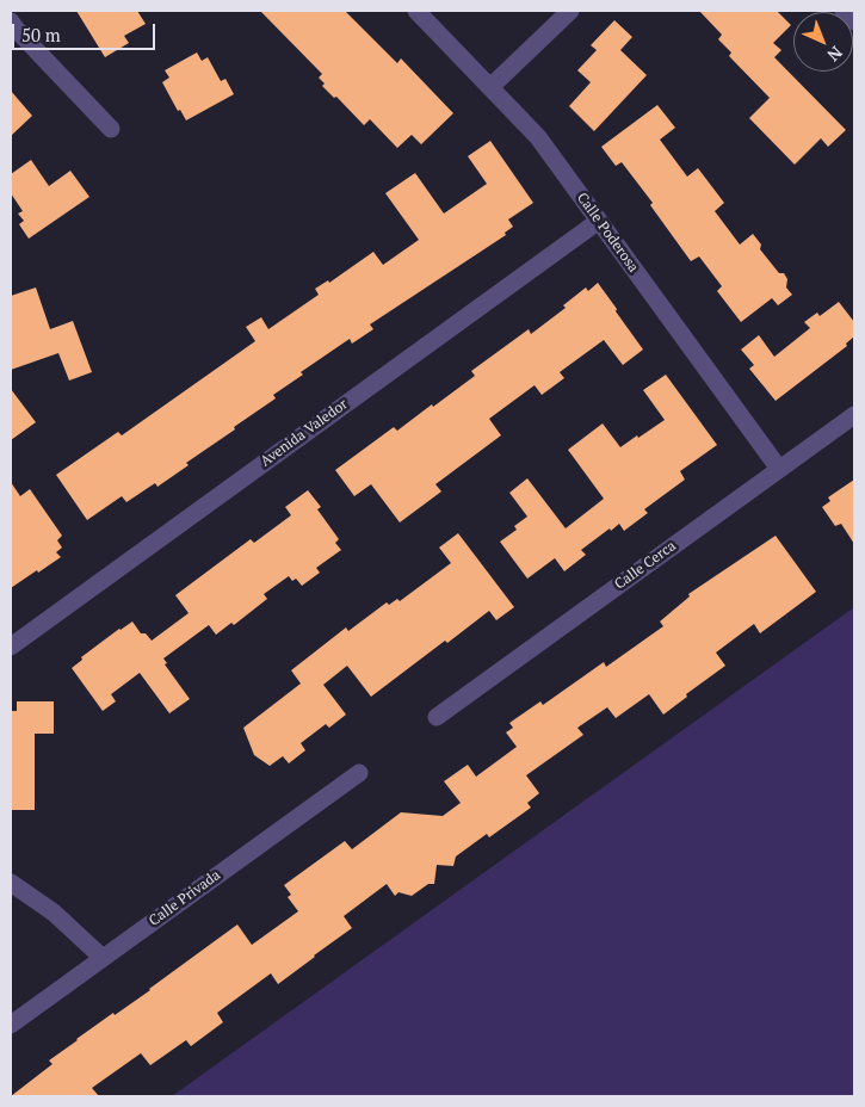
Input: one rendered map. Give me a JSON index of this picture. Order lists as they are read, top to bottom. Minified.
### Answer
{"streets":{"street":["Calle Poderosa","Avenida Valedor","Calle Cerca","Calle Privada"]},"crossings":[["Calle Poderosa","Avenida Valedor"],["Calle Poderosa","Calle Cerca"]],"scale_bar":"50 m","north":"bottom right"}
